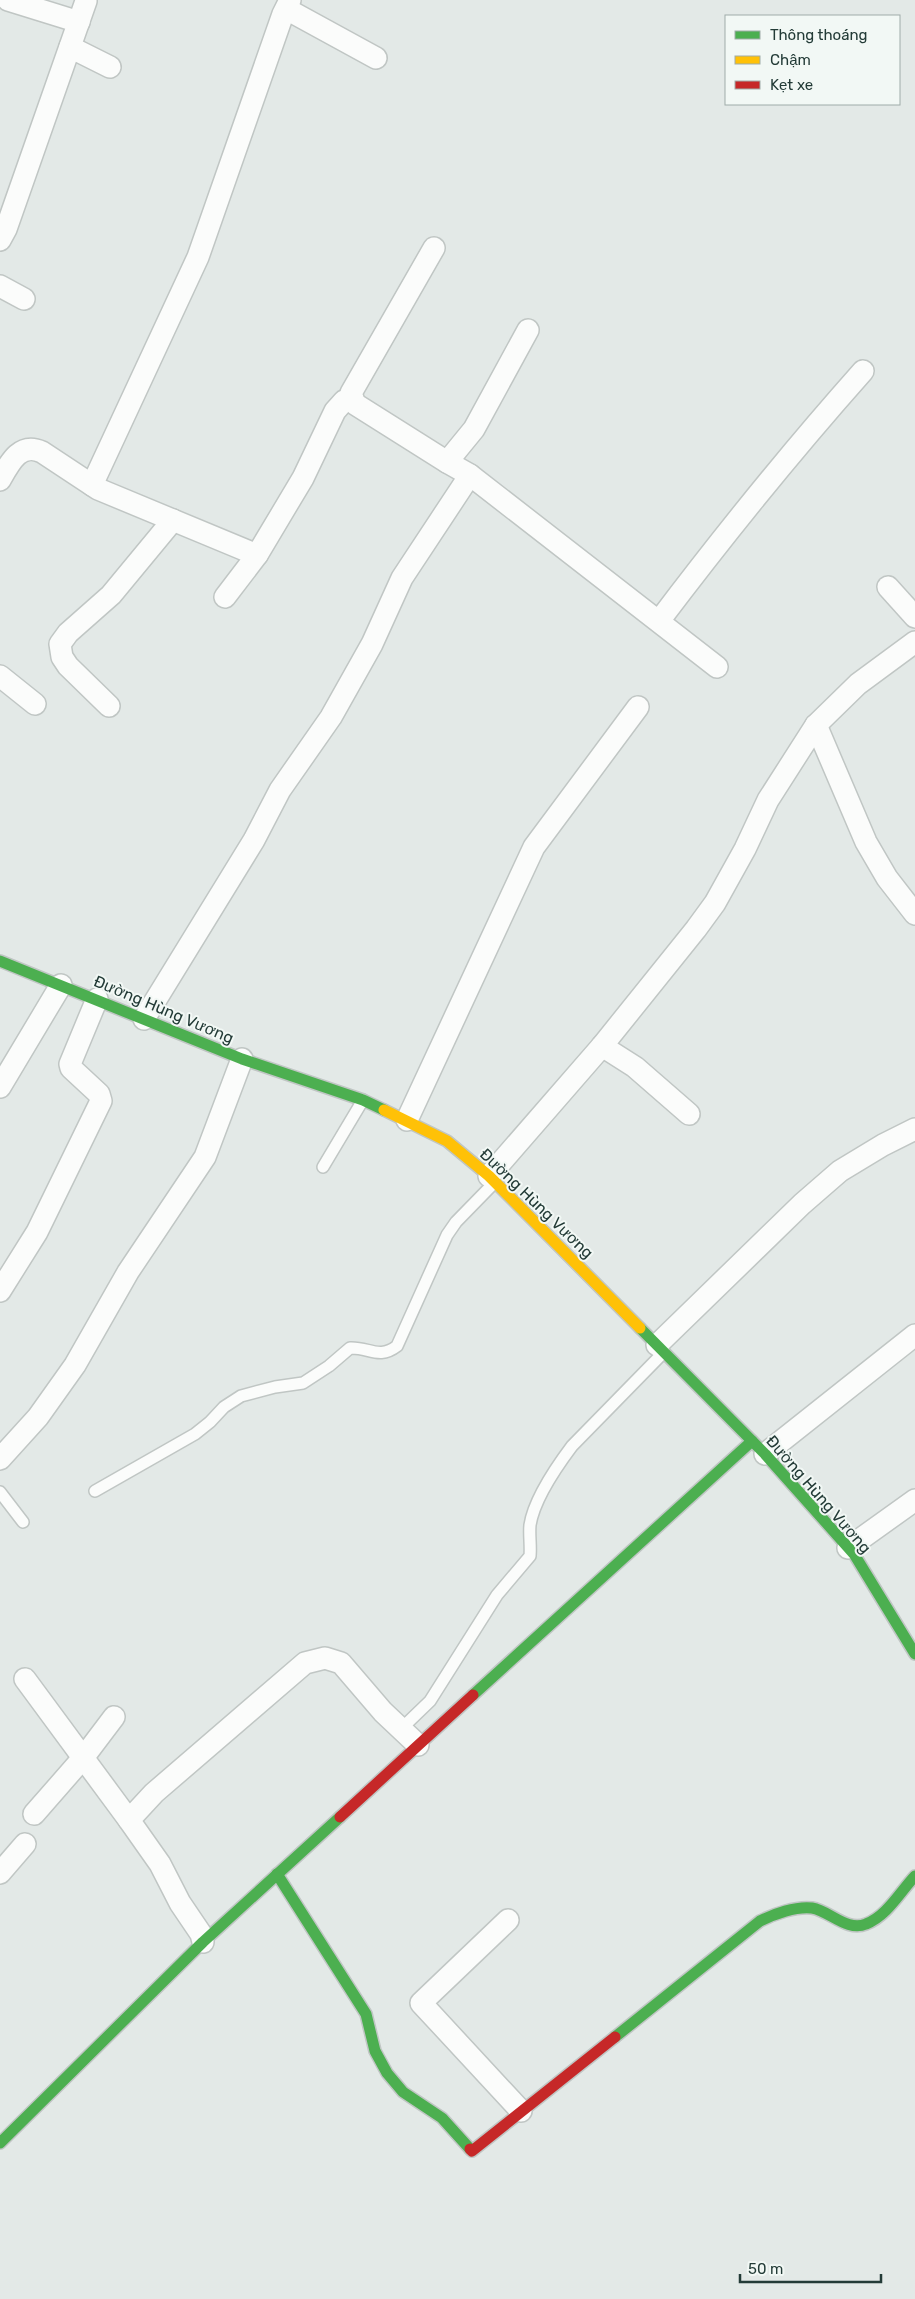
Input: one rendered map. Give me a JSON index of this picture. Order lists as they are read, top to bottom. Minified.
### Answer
{"streets":{"street":["Đường Hùng Vương"]},"legend":["Thông thoáng","Chậm","Kẹt xe"],"scale_bar":"50 m"}
